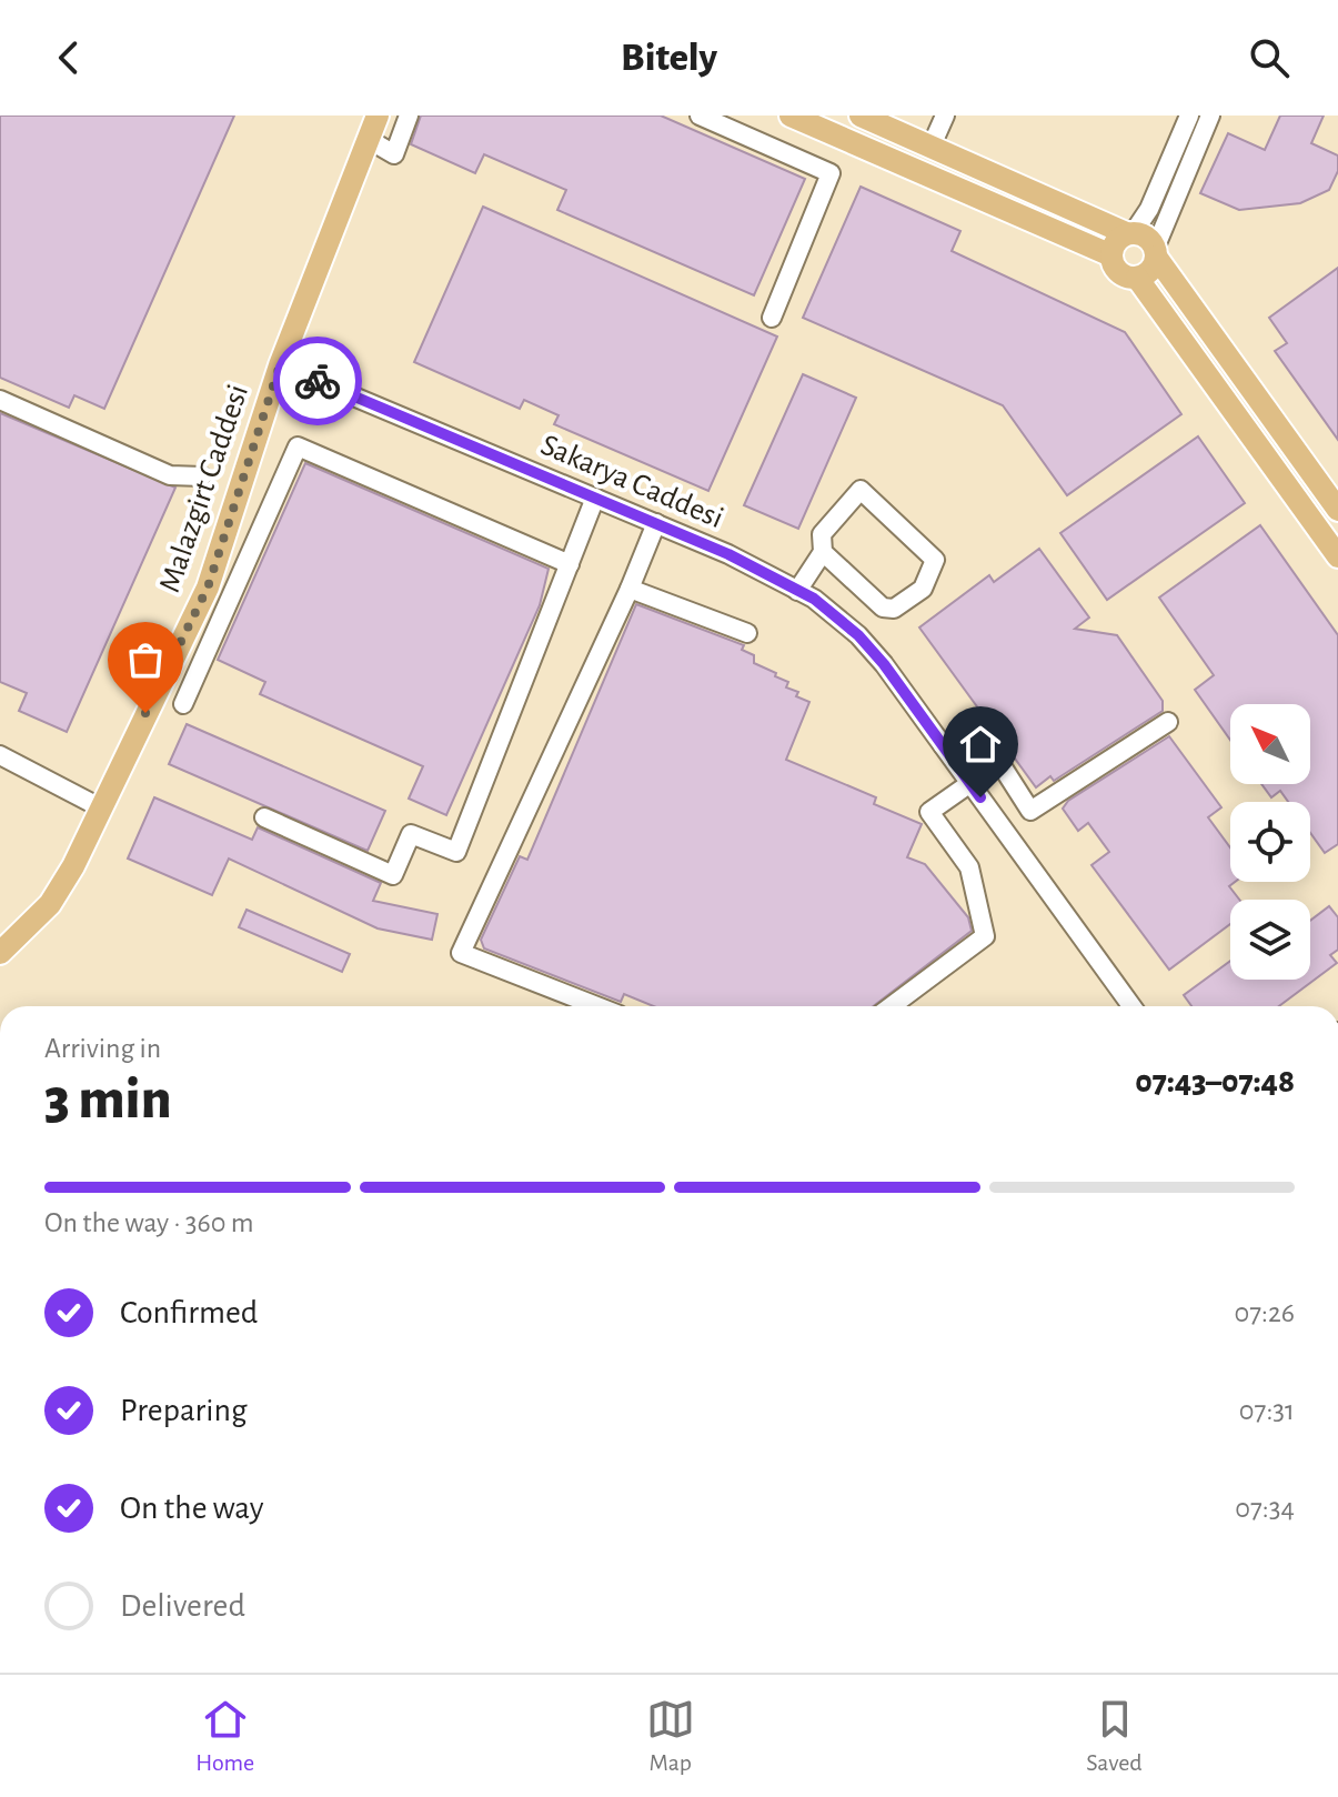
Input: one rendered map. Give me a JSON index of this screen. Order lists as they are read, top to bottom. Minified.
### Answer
{"streets":{"main road":["Malazgirt Caddesi"],"street":["Sakarya Caddesi"]},"crossings":[["Sakarya Caddesi","Malazgirt Caddesi"]],"north":"top left","page":{"header":"Bitely","heading":["3 min","Arriving in","07:43–07:48"],"bar":"On the way · 360 m","list":[["Confirmed","07:26"],["Preparing","07:31"],["On the way","07:34"],"Delivered"],"tabs":["Home","Map","Saved"]}}
